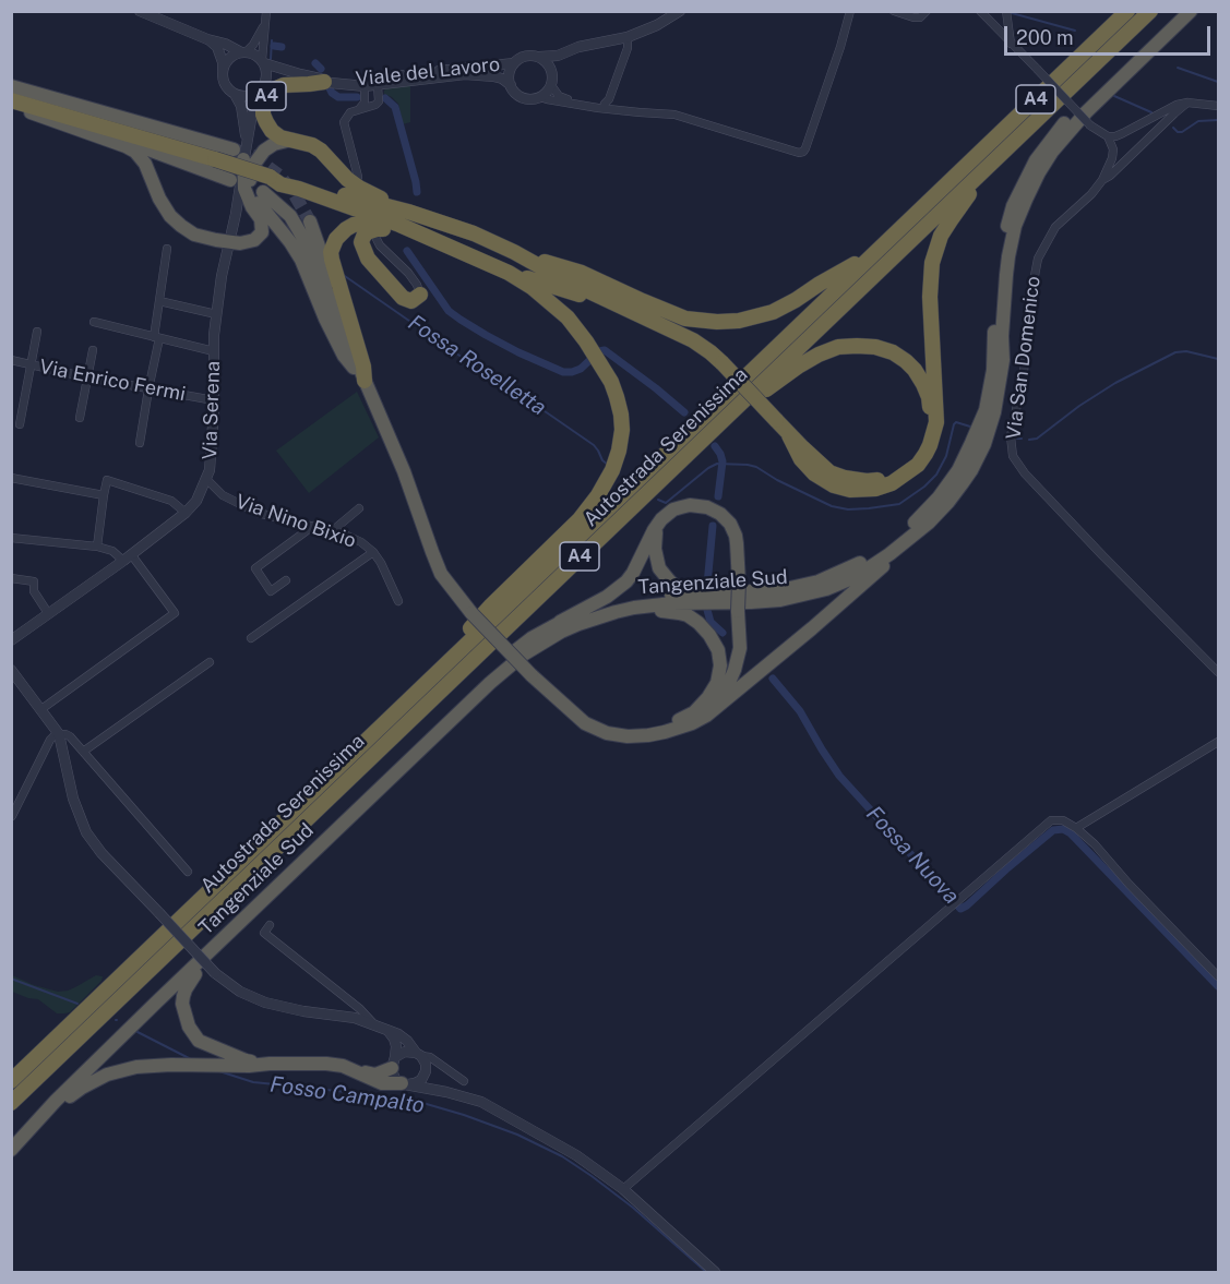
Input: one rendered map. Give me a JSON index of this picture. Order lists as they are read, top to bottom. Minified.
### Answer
{"streets":{"highway":["A4","Autostrada Serenissima","Tangenziale Sud"],"street":["Viale del Lavoro","Via San Domenico","Via Enrico Fermi","Via Serena","Via Nino Bixio"]},"crossings":[["Viale del Lavoro","A4"],["Viale del Lavoro","Via Serena"],["A4","Autostrada Serenissima"],["Via Enrico Fermi","Via Serena"],["Via Serena","Via Nino Bixio"]],"water":["Fossa Roselletta","Fossa Nuova","Fosso Campalto"],"scale_bar":"200 m"}
